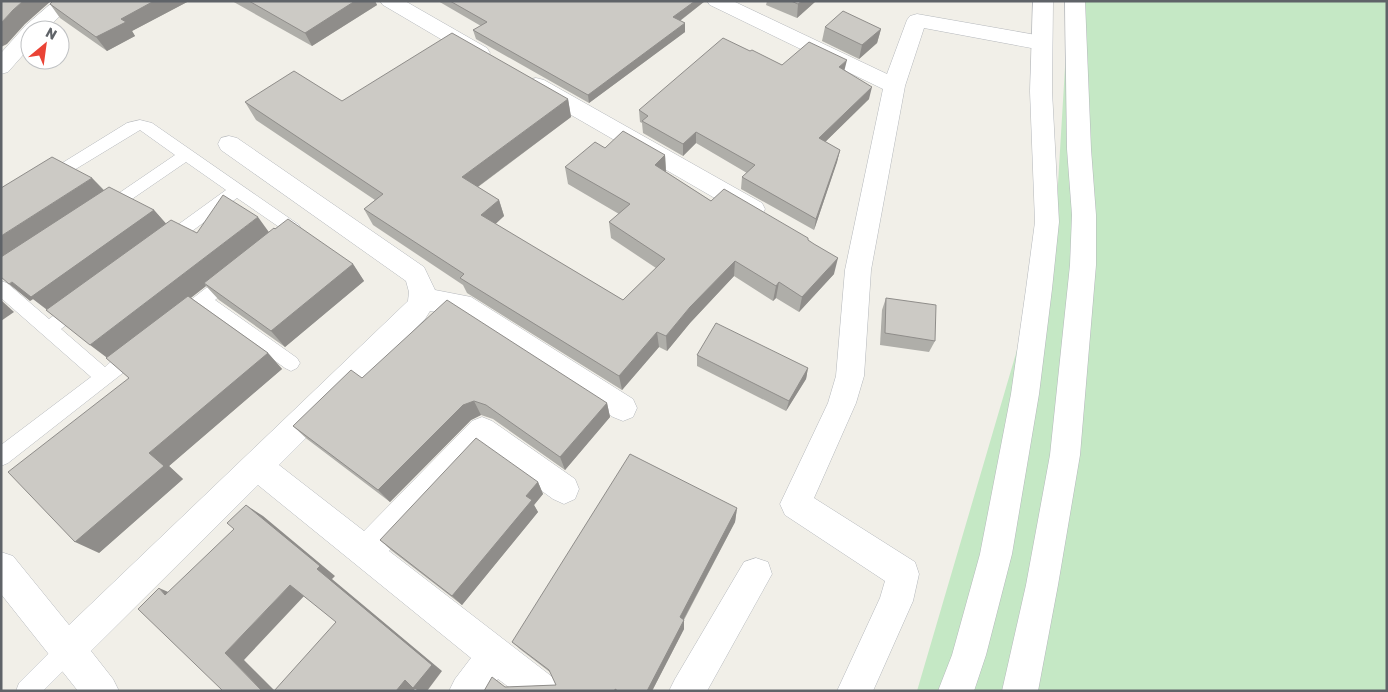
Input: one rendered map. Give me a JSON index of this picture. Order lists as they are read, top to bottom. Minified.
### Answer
{"north":"top right"}
